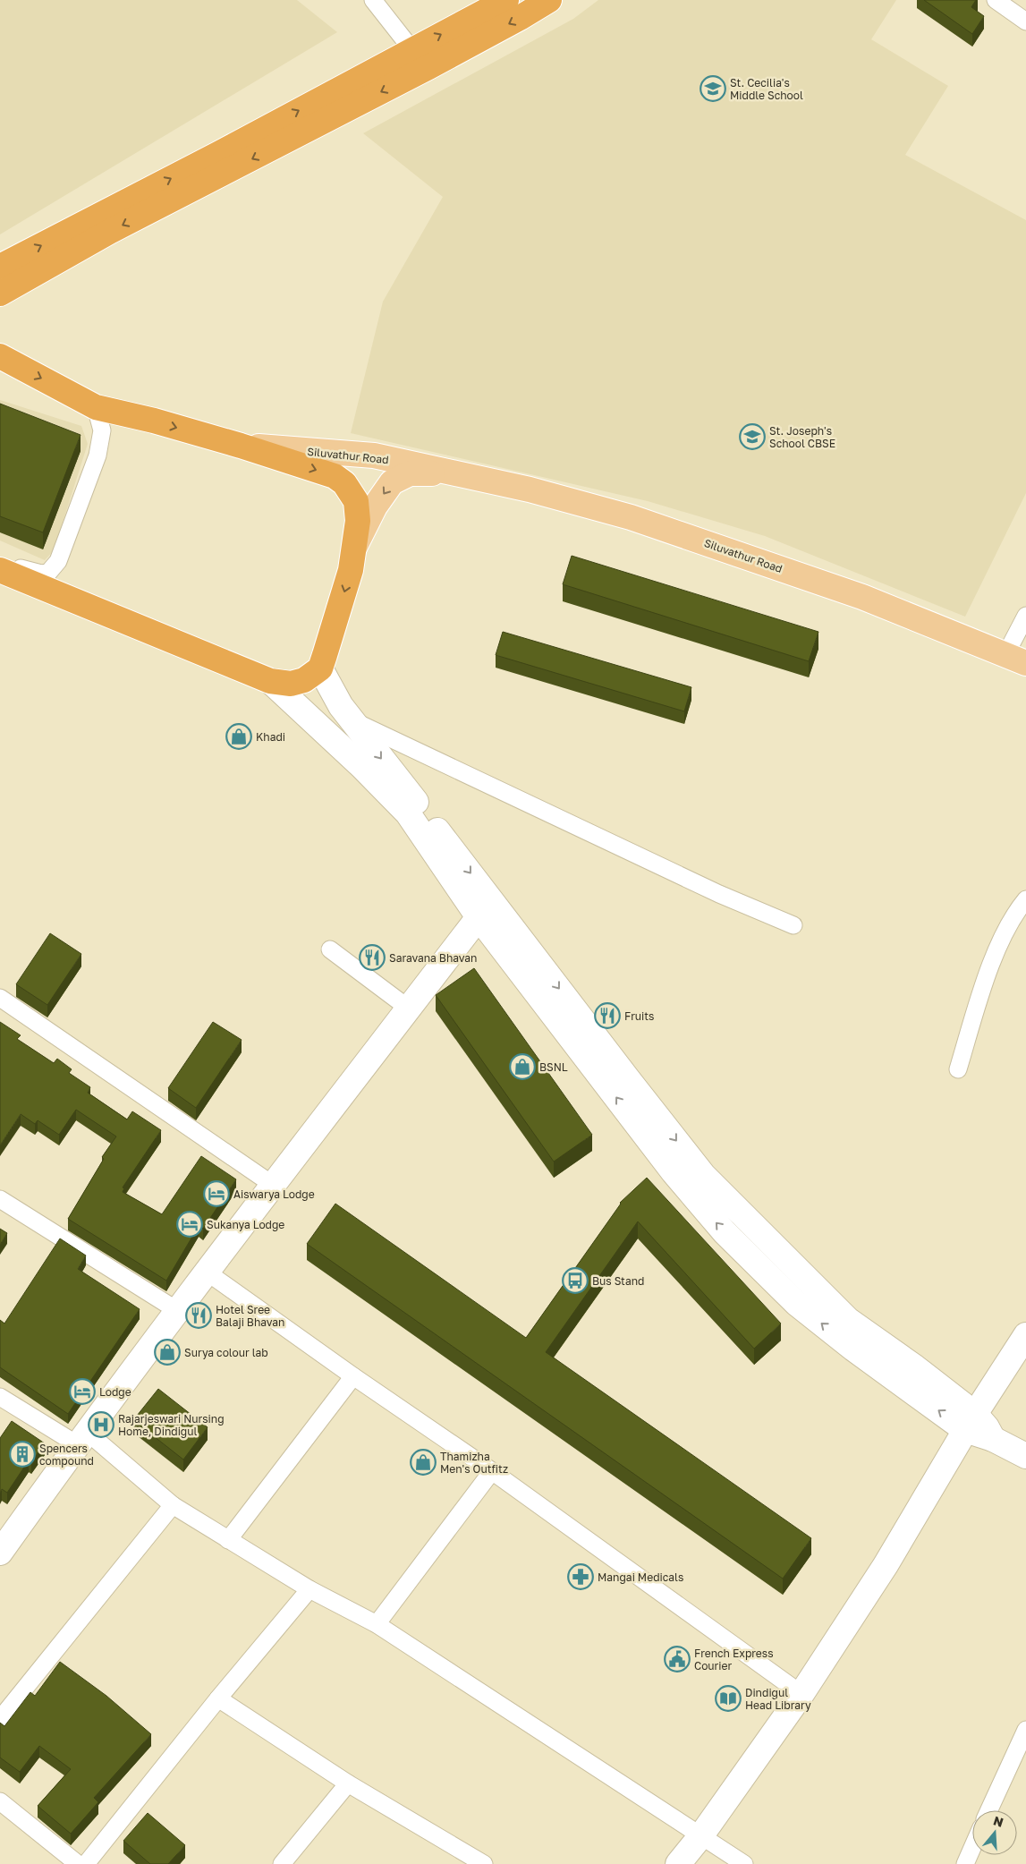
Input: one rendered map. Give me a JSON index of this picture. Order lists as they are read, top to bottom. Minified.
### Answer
{"streets":{"main road":["Siluvathur Road"]},"places":{"school or university":["St. Cecilia's Middle School","St. Joseph's School CBSE"],"shop":["Khadi","BSNL","Surya colour lab","Thamizha Men's Outfitz"],"restaurant":["Saravana Bhavan","Fruits","Hotel Sree Balaji Bhavan"],"hotel":["Aiswarya Lodge","Sukanya Lodge","Lodge"],"bus stop":["Bus Stand"],"hospital":["Rajarjeswari Nursing Home, Dindigul"],"building":["Spencers compound"],"pharmacy":["Mangai Medicals"],"public building":["French Express Courier"],"library":["Dindigul Head Library"]},"north":"top"}
